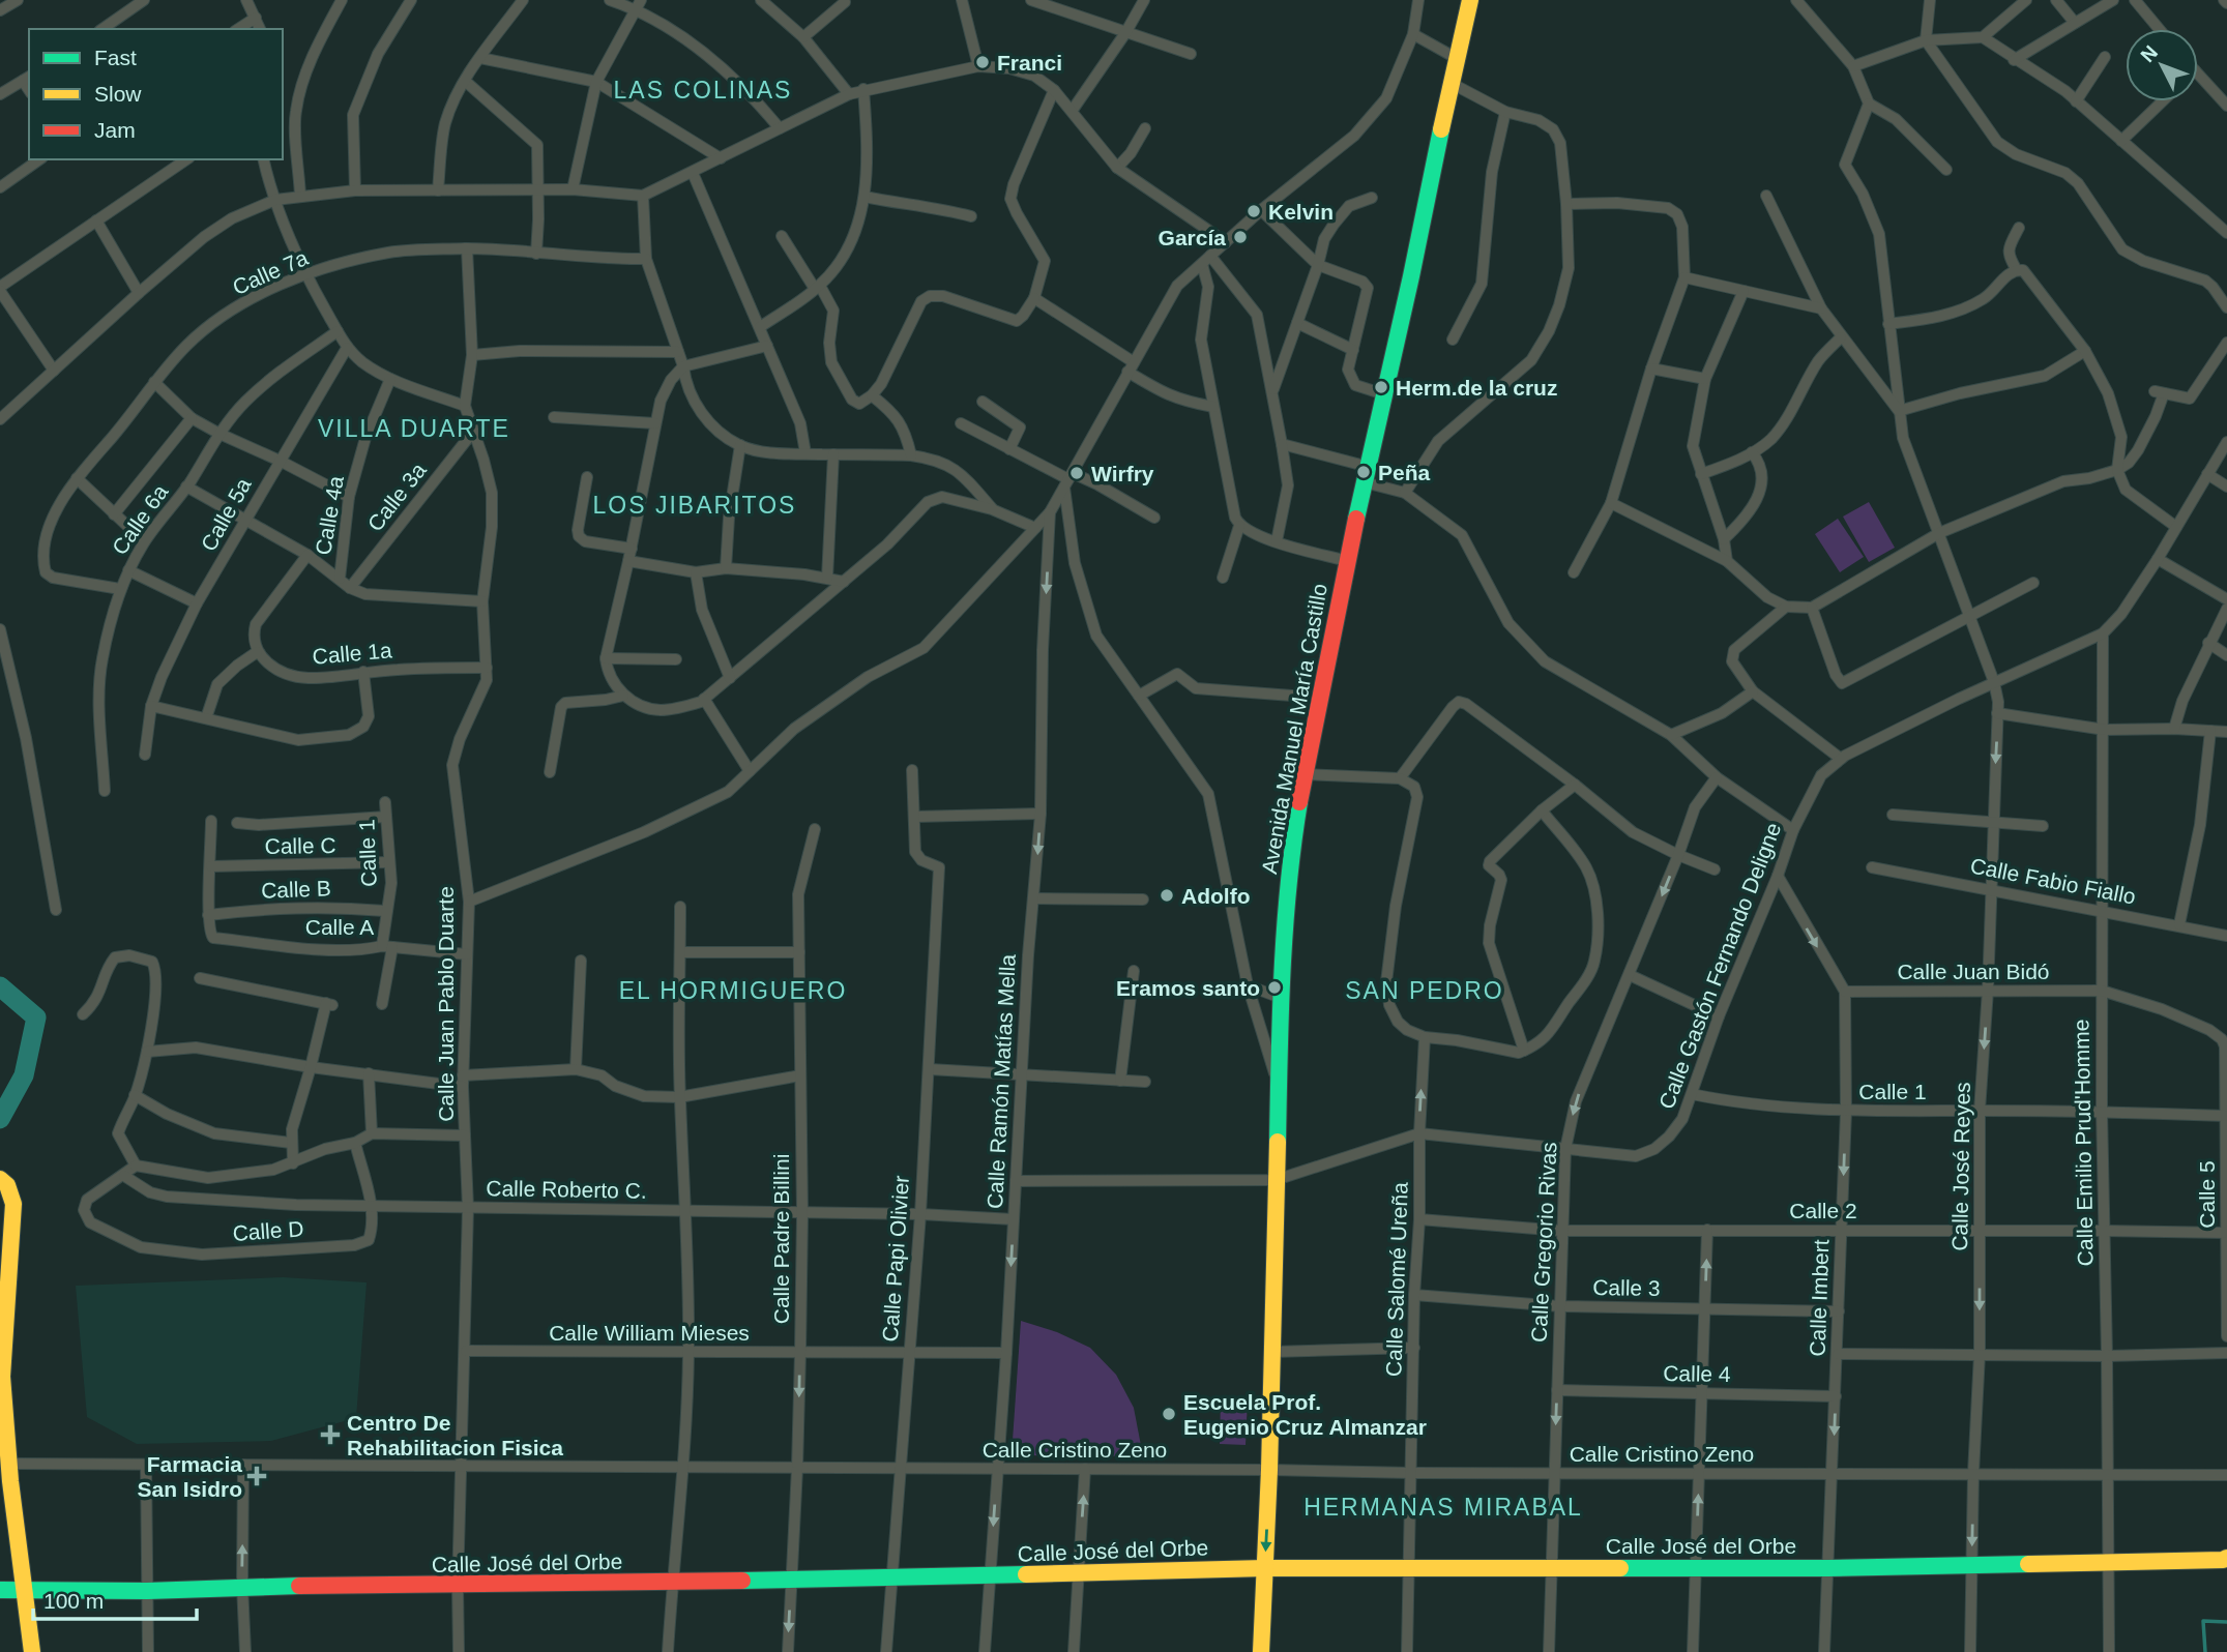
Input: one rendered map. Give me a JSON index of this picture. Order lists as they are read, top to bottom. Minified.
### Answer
{"streets":{"street":["Calle 7a","Calle 3a","Calle 5a","Calle 4a","Calle 6a","Calle 1a","Avenida Manuel María Castillo","Calle C","Calle 1","Calle Fabio Fiallo","Calle B","Calle A","Calle Gastón Fernando Deligne","Calle Juan Bidó","Calle Juan Pablo Duarte","Calle Ramón Matías Mella","Calle Emilio Prud'Homme","Calle José Reyes","Calle Roberto C.","Calle 5","Calle 2","Calle D","Calle Padre Billini","Calle Gregorio Rivas","Calle Papi Olivier","Calle Salomé Ureña","Calle 3","Calle Imbert","Calle William Mieses","Calle 4","Calle Cristino Zeno","Calle José del Orbe"]},"crossings":[["Calle 7a","Calle 6a"],["Calle 3a","Calle Juan Pablo Duarte"],["Calle 1a","Calle Juan Pablo Duarte"],["Avenida Manuel María Castillo","Calle Gastón Fernando Deligne"],["Avenida Manuel María Castillo","Calle Cristino Zeno"],["Avenida Manuel María Castillo","Calle José del Orbe"],["Calle C","Calle 1"],["Calle 1","Calle B"],["Calle 1","Calle A"],["Calle 1","Calle Gastón Fernando Deligne"],["Calle 1","Calle Emilio Prud'Homme"],["Calle 1","Calle José Reyes"],["Calle 1","Calle 5"],["Calle 1","Calle Imbert"],["Calle Fabio Fiallo","Calle Emilio Prud'Homme"],["Calle Fabio Fiallo","Calle José Reyes"],["Calle B","Calle A"],["Calle A","Calle Juan Pablo Duarte"],["Calle Gastón Fernando Deligne","Calle Ramón Matías Mella"],["Calle Gastón Fernando Deligne","Calle Emilio Prud'Homme"],["Calle Gastón Fernando Deligne","Calle José Reyes"],["Calle Gastón Fernando Deligne","Calle Gregorio Rivas"],["Calle Gastón Fernando Deligne","Calle Salomé Ureña"],["Calle Gastón Fernando Deligne","Calle Imbert"],["Calle Juan Bidó","Calle Emilio Prud'Homme"],["Calle Juan Bidó","Calle José Reyes"],["Calle Juan Bidó","Calle 5"],["Calle Juan Bidó","Calle Imbert"],["Calle Juan Pablo Duarte","Calle Roberto C."],["Calle Juan Pablo Duarte","Calle William Mieses"],["Calle Juan Pablo Duarte","Calle Cristino Zeno"],["Calle Juan Pablo Duarte","Calle José del Orbe"],["Calle Ramón Matías Mella","Calle Roberto C."],["Calle Ramón Matías Mella","Calle William Mieses"],["Calle Ramón Matías Mella","Calle Cristino Zeno"],["Calle Ramón Matías Mella","Calle José del Orbe"],["Calle Emilio Prud'Homme","Calle 2"],["Calle Emilio Prud'Homme","Calle Cristino Zeno"],["Calle Emilio Prud'Homme","Calle José del Orbe"],["Calle José Reyes","Calle 2"],["Calle José Reyes","Calle Cristino Zeno"],["Calle José Reyes","Calle José del Orbe"],["Calle Roberto C.","Calle D"],["Calle Roberto C.","Calle Padre Billini"],["Calle Roberto C.","Calle Papi Olivier"],["Calle 5","Calle 2"],["Calle 2","Calle Gregorio Rivas"],["Calle 2","Calle Salomé Ureña"],["Calle 2","Calle Imbert"],["Calle Padre Billini","Calle William Mieses"],["Calle Padre Billini","Calle Cristino Zeno"],["Calle Padre Billini","Calle José del Orbe"],["Calle Gregorio Rivas","Calle 3"],["Calle Gregorio Rivas","Calle 4"],["Calle Gregorio Rivas","Calle Cristino Zeno"],["Calle Gregorio Rivas","Calle José del Orbe"],["Calle Papi Olivier","Calle William Mieses"],["Calle Papi Olivier","Calle Cristino Zeno"],["Calle Papi Olivier","Calle José del Orbe"],["Calle Salomé Ureña","Calle 3"],["Calle Salomé Ureña","Calle Cristino Zeno"],["Calle Salomé Ureña","Calle José del Orbe"],["Calle 3","Calle Imbert"],["Calle Imbert","Calle 4"],["Calle Imbert","Calle Cristino Zeno"],["Calle Imbert","Calle José del Orbe"]],"one_way":["Calle Gregorio Rivas","Calle Imbert"],"districts":["LAS COLINAS","VILLA DUARTE","LOS JIBARITOS","EL HORMIGUERO","SAN PEDRO","HERMANAS MIRABAL"],"places":{"other":["Franci","Kelvin","García","Herm.de la cruz","Peña","Wirfry","Adolfo","Eramos santo","Escuela Prof. Eugenio Cruz Almanzar"],"health":["Centro De Rehabilitacion Fisica","Farmacia San Isidro"]},"legend":["Fast","Slow","Jam"],"scale_bar":"100 m","north":"top left"}
